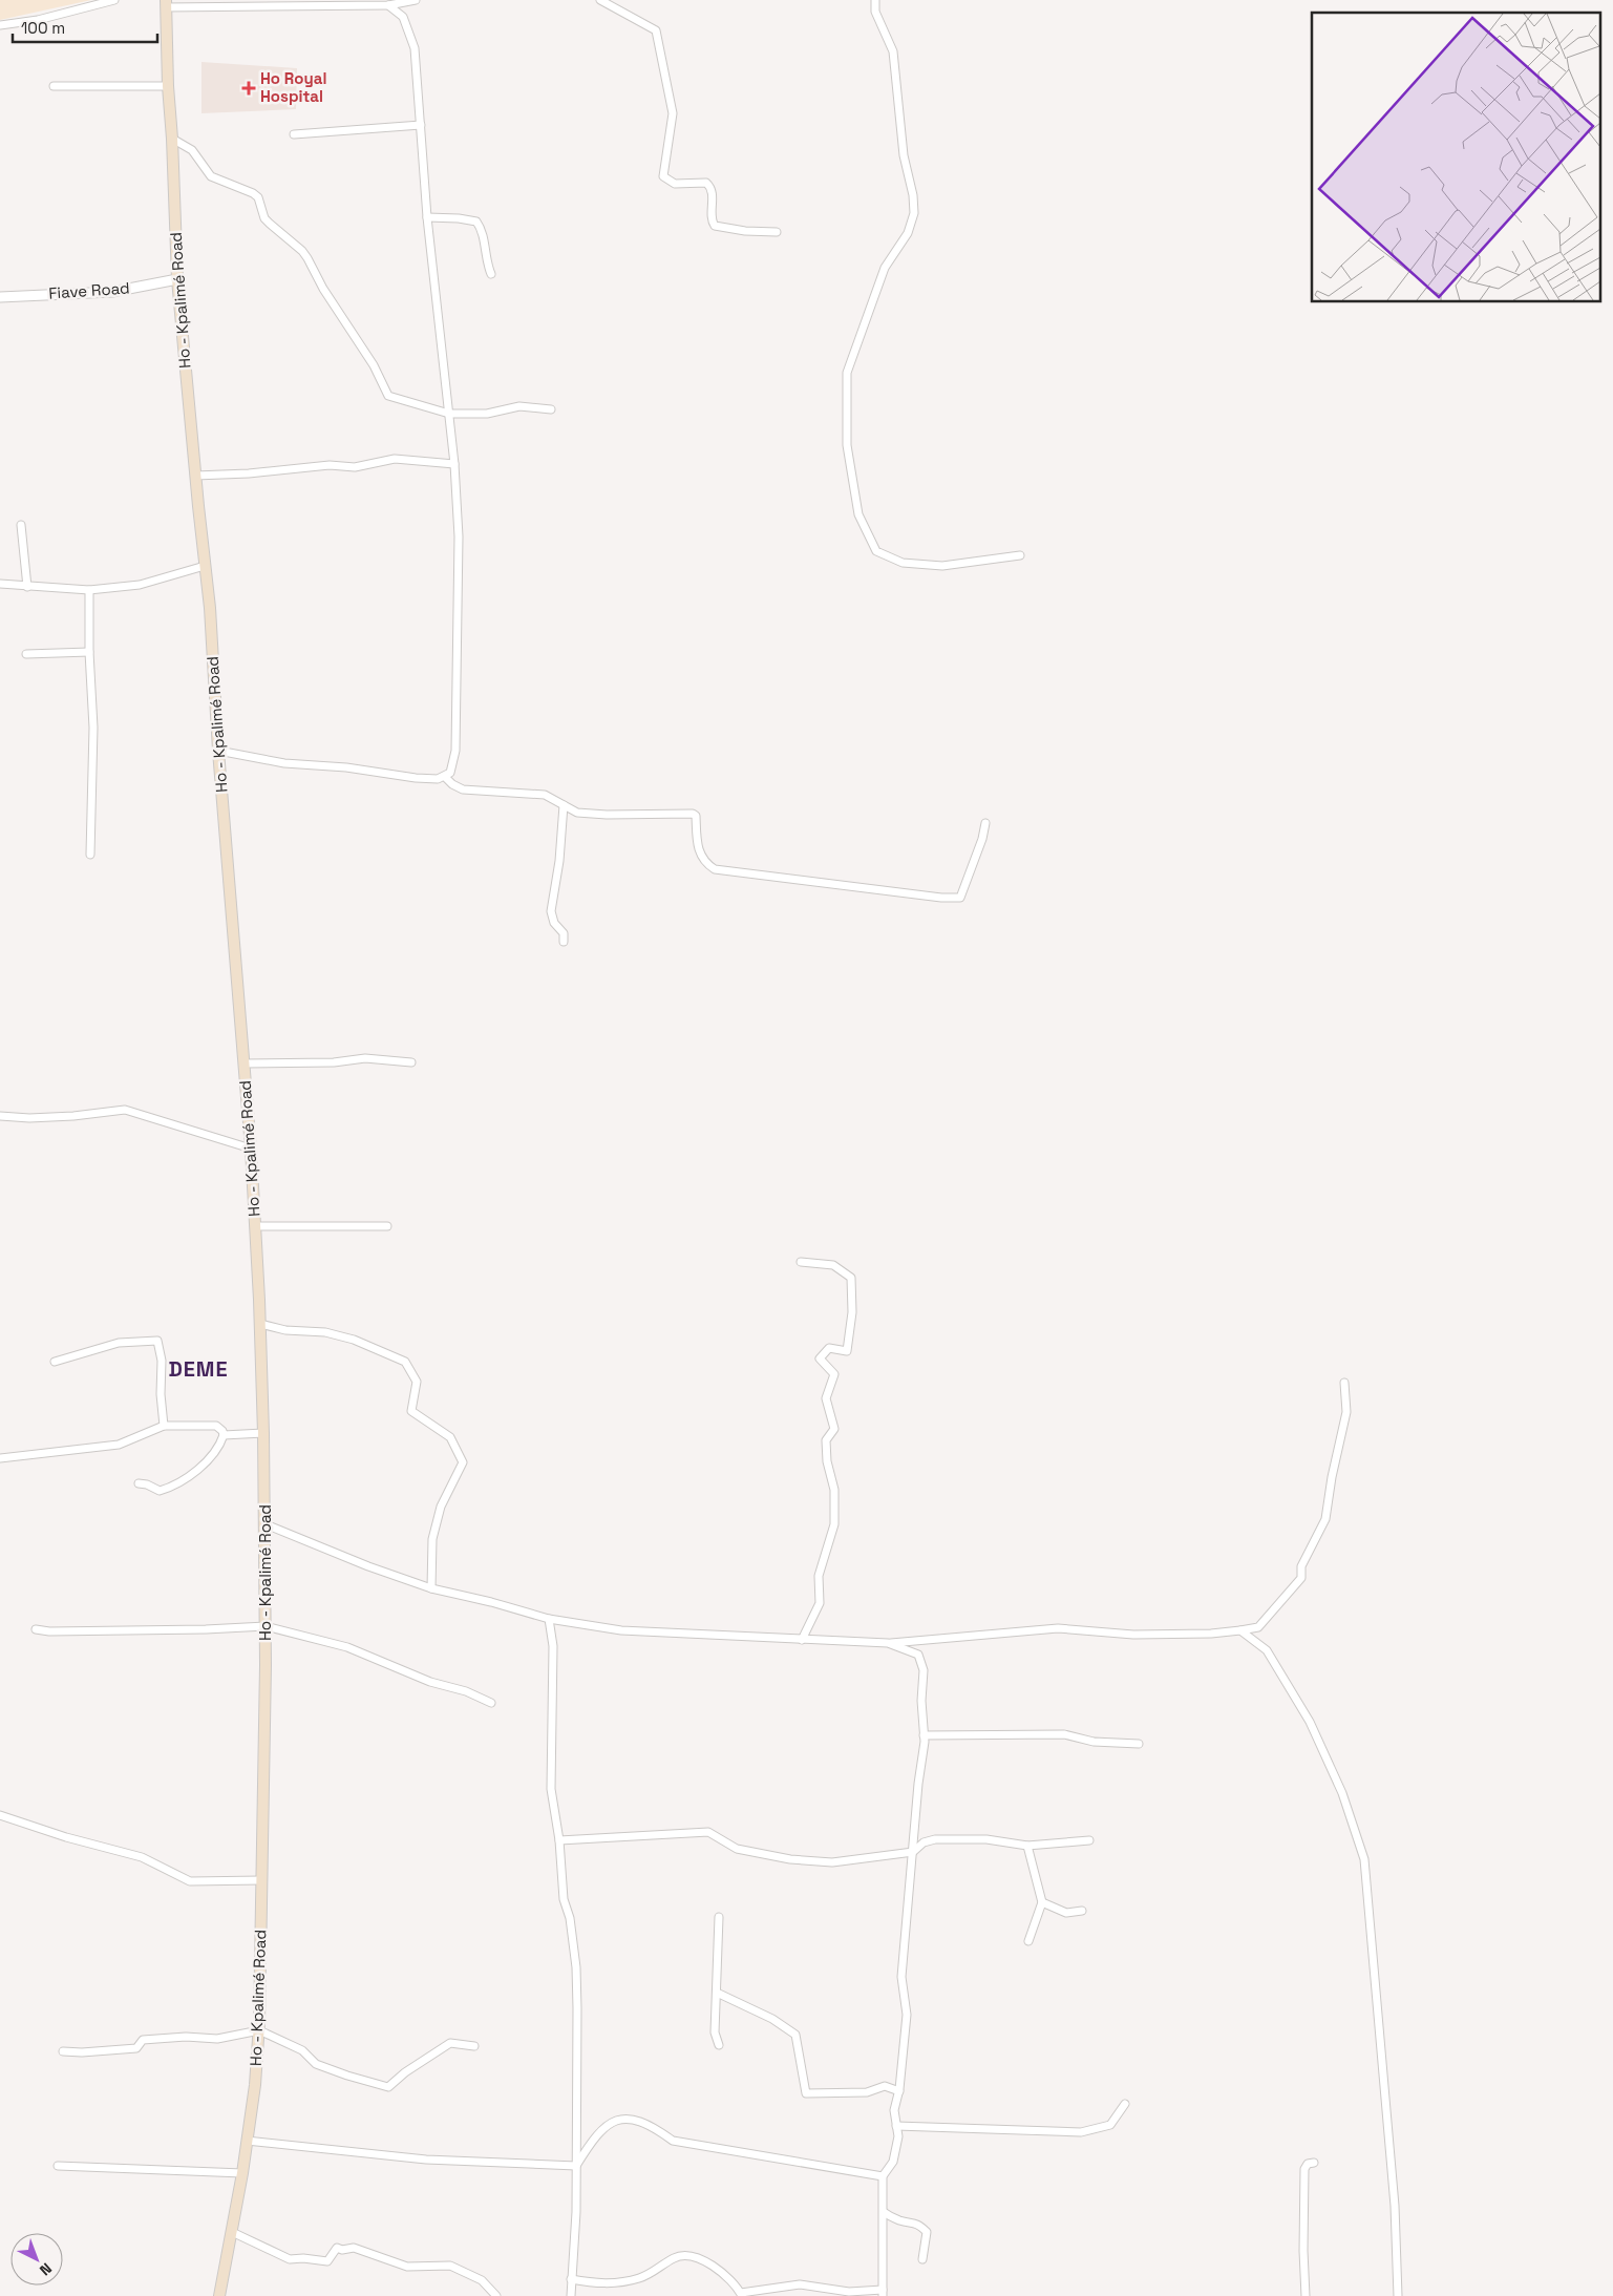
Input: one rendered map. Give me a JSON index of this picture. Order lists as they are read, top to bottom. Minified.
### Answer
{"streets":{"main road":["Ho - Kpalimé Road"],"street":["Fiave Road"]},"crossings":[["Fiave Road","Ho - Kpalimé Road"]],"districts":["DEME"],"places":{"health":["Ho Royal Hospital"]},"scale_bar":"100 m","north":"bottom right"}
